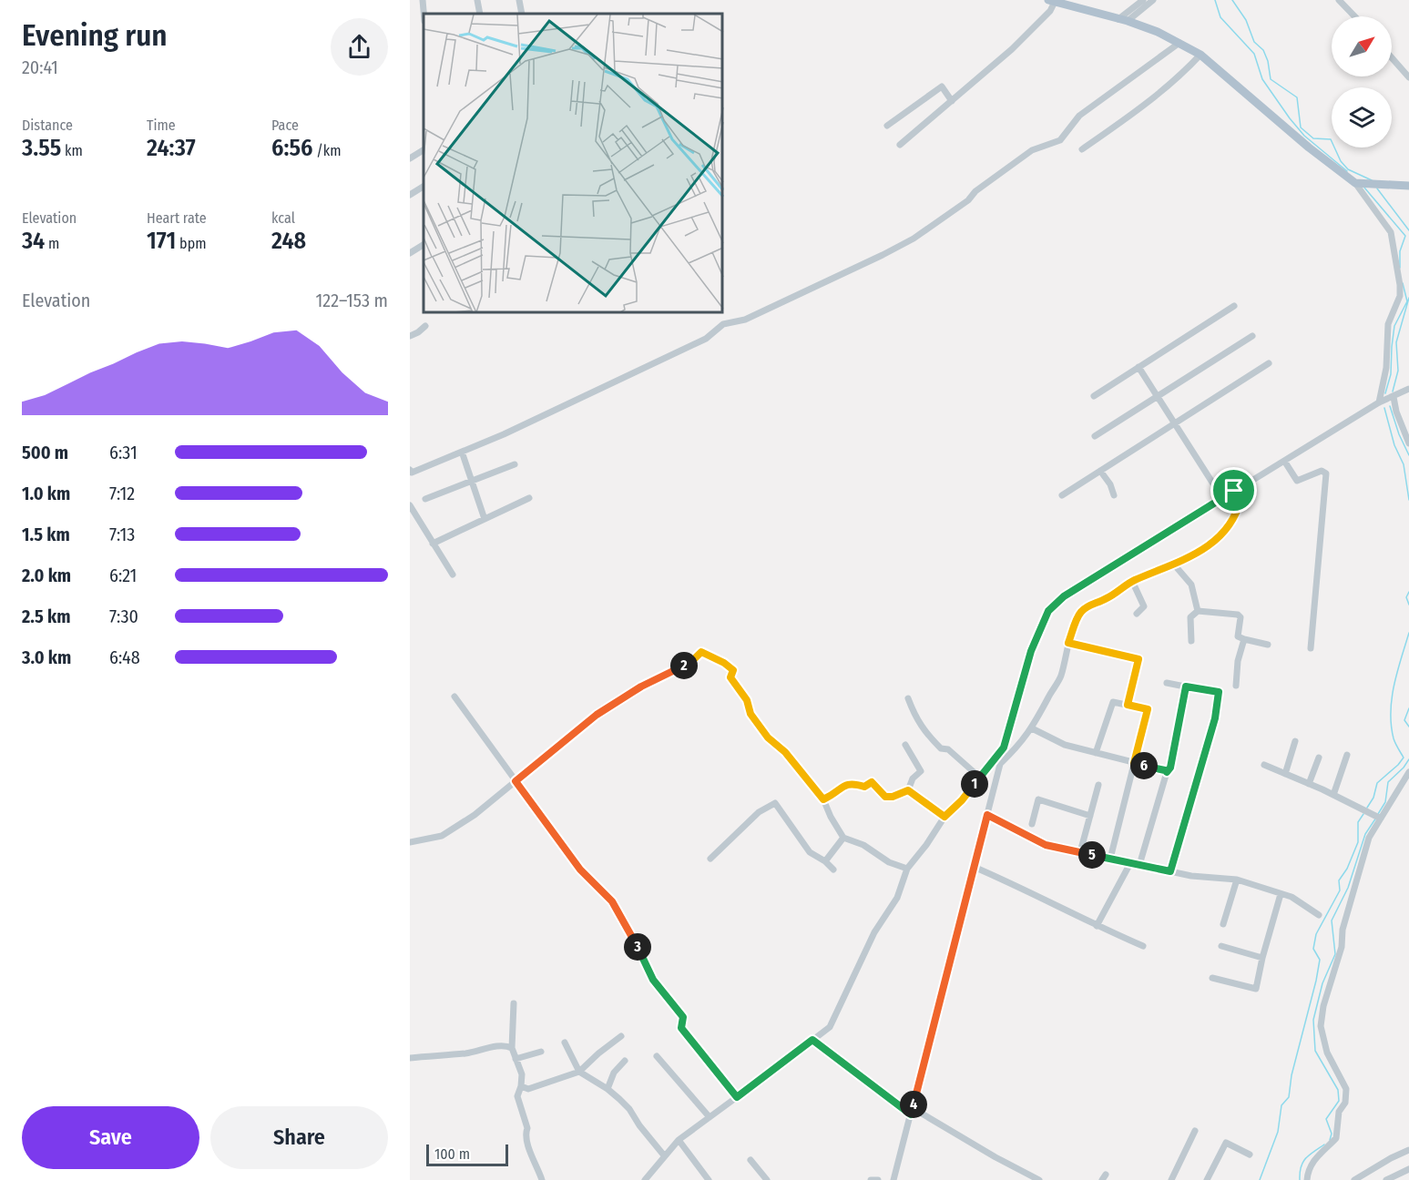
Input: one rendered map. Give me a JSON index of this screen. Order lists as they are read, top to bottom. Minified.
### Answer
{"scale_bar":"100 m","north":"top right","page":{"heading":["Evening run","20:41"],"stats":[["Distance","3.55 km"],["Time","24:37"],["Pace","6:56 /km"],["Elevation","34 m"],["Heart rate","171 bpm"],["kcal","248"]],"chart":["Elevation","122–153 m"],"list":[{"name":"500 m","note":"6:31"},{"name":"1.0 km","note":"7:12"},{"name":"1.5 km","note":"7:13"},{"name":"2.0 km","note":"6:21"},{"name":"2.5 km","note":"7:30"},{"name":"3.0 km","note":"6:48"}],"pins":["2","6","1","5","3","4"],"buttons":["Save","Share"],"scale":"100 m"}}
